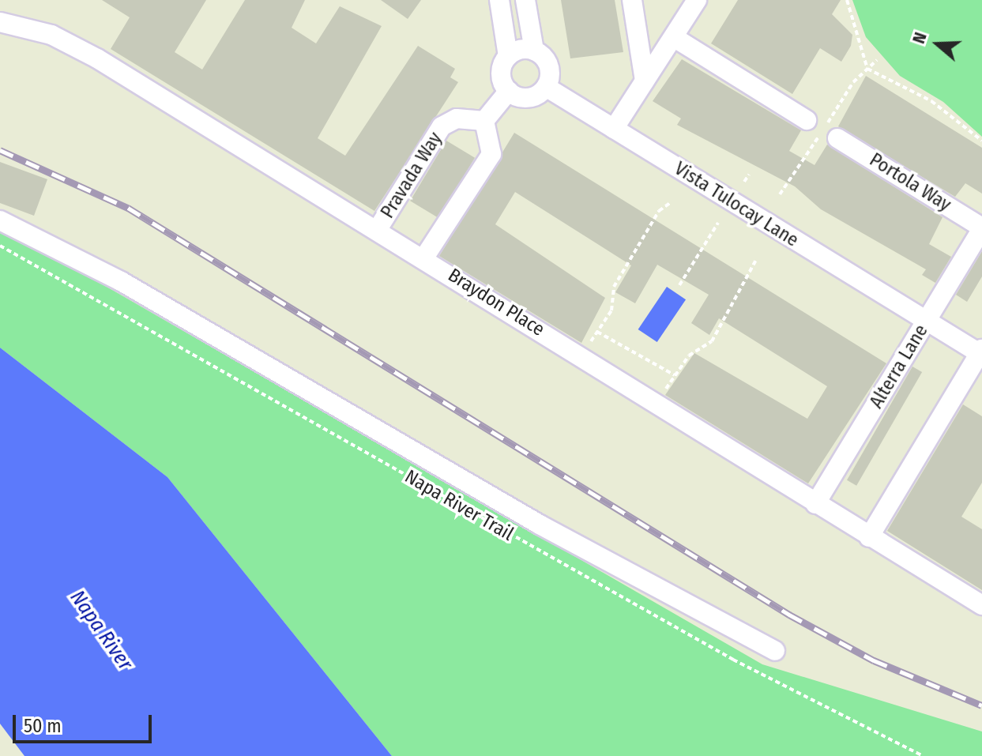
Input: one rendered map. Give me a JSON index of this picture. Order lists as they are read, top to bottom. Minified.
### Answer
{"streets":{"street":["Pravada Way","Portola Way","Vista Tulocay Lane","Braydon Place","Alterra Lane"],"path":["Napa River Trail"]},"crossings":[["Pravada Way","Braydon Place"],["Portola Way","Alterra Lane"],["Vista Tulocay Lane","Alterra Lane"],["Braydon Place","Alterra Lane"]],"water":["Napa River"],"scale_bar":"50 m","north":"left"}
